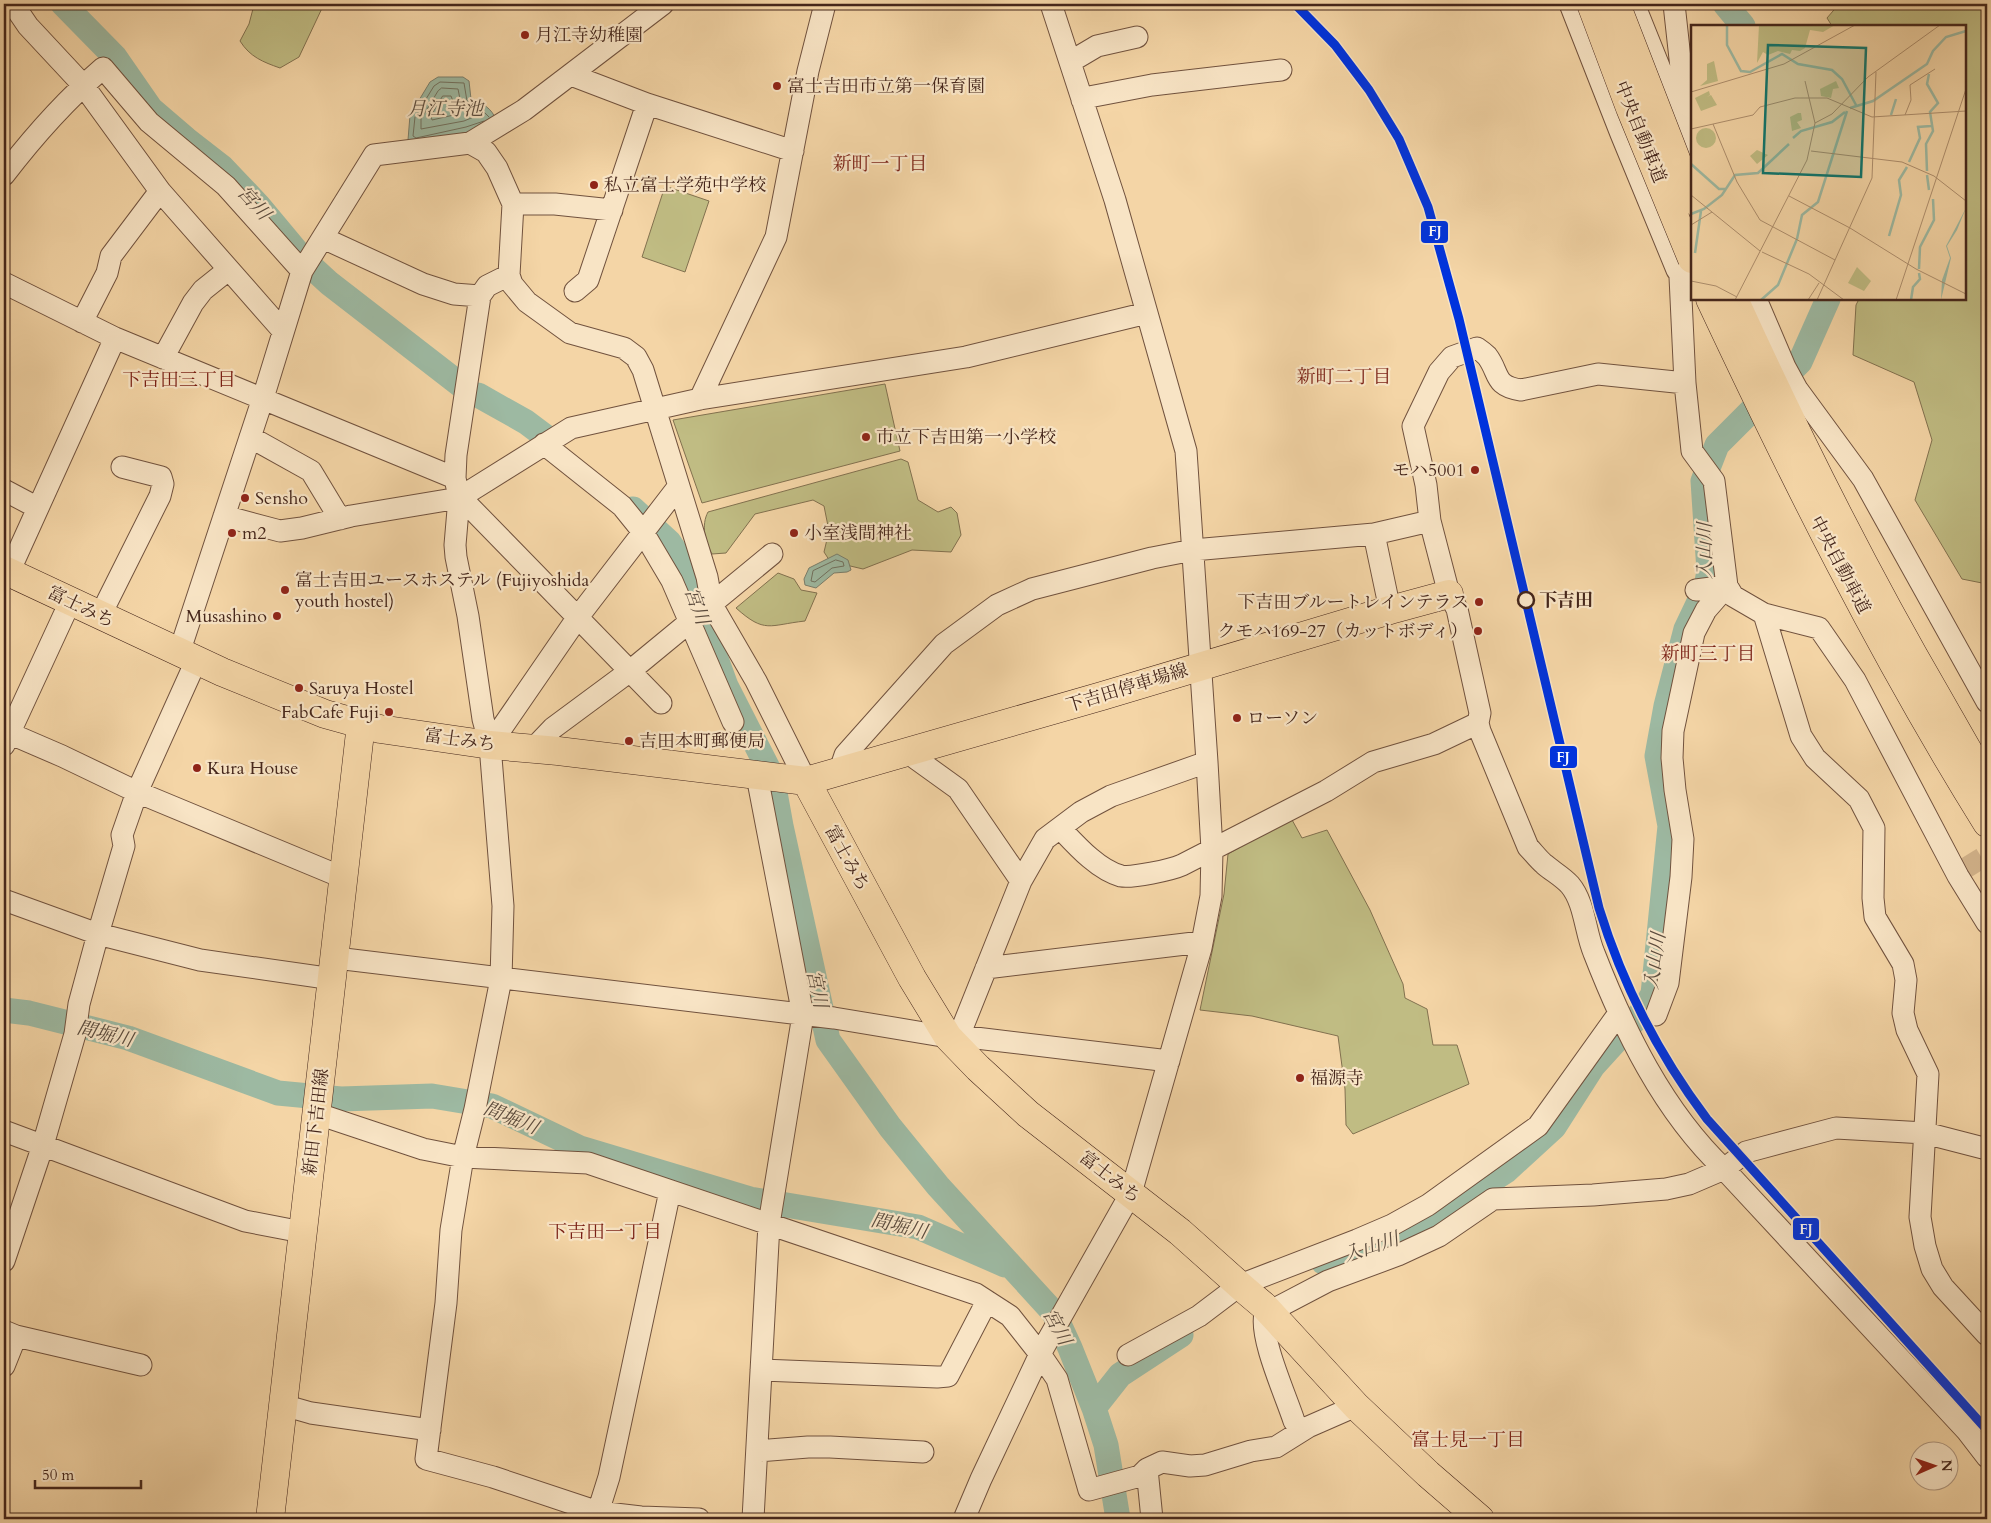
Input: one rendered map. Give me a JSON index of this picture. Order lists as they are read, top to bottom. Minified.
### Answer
{"streets":{"main road":["中央自動車道","富士みち","下吉田停車場線","新田下吉田線"]},"crossings":[["富士みち","下吉田停車場線"],["富士みち","新田下吉田線"]],"districts":["新町一丁目","新町二丁目","下吉田三丁目","新町三丁目","下吉田一丁目","富士見一丁目"],"water":["月江寺池","宮川","入山川","間堀川"],"places":["月江寺幼稚園","富士吉田市立第一保育園","私立富士学苑中学校","市立下吉田第一小学校","モハ5001","Sensho","m2","小室浅間神社","富士吉田ユースホステル (Fujiyoshida youth hostel)","下吉田","下吉田ブルートレインテラス","Musashino","クモハ169-27（カットボディ）","Saruya Hostel","FabCafe Fuji","ローソン","吉田本町郵便局","Kura House","福源寺"],"lines":["transit line FJ"],"scale_bar":"50 m","north":"right"}
